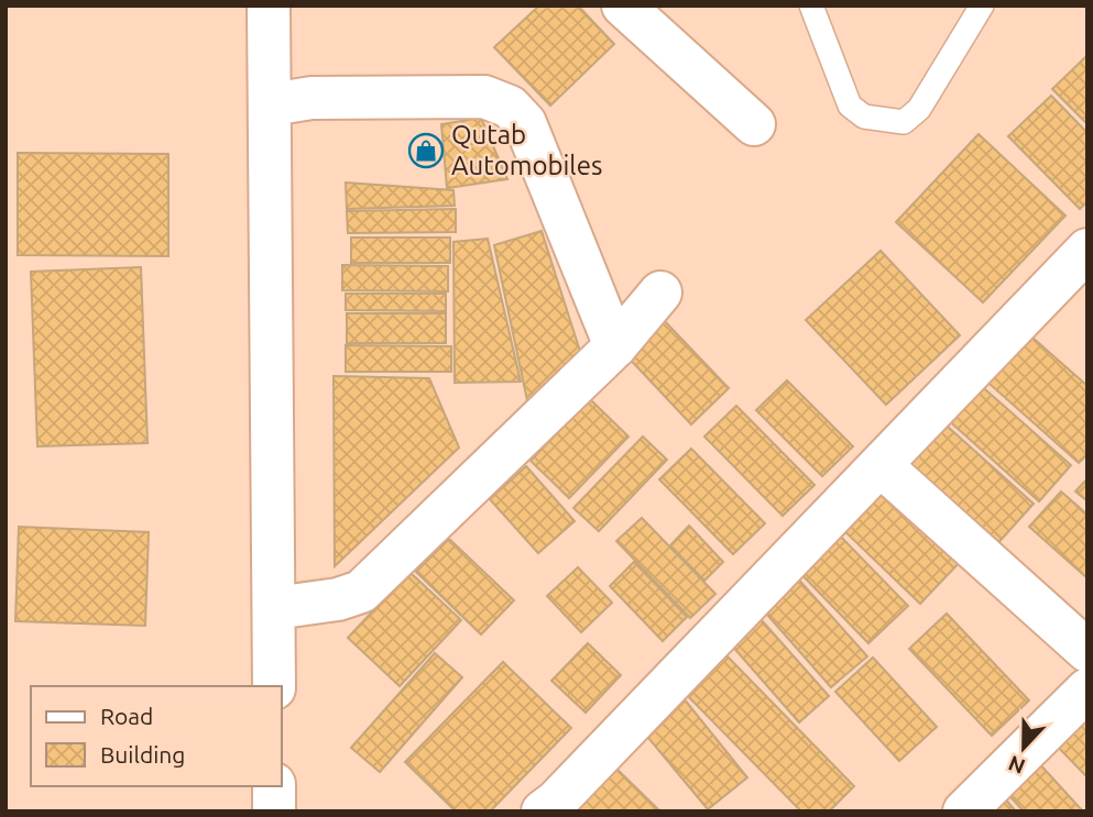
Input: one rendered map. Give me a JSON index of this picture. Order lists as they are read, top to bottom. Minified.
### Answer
{"places":{"shop":["Qutab Automobiles"]},"legend":["Road","Building"],"north":"bottom"}
